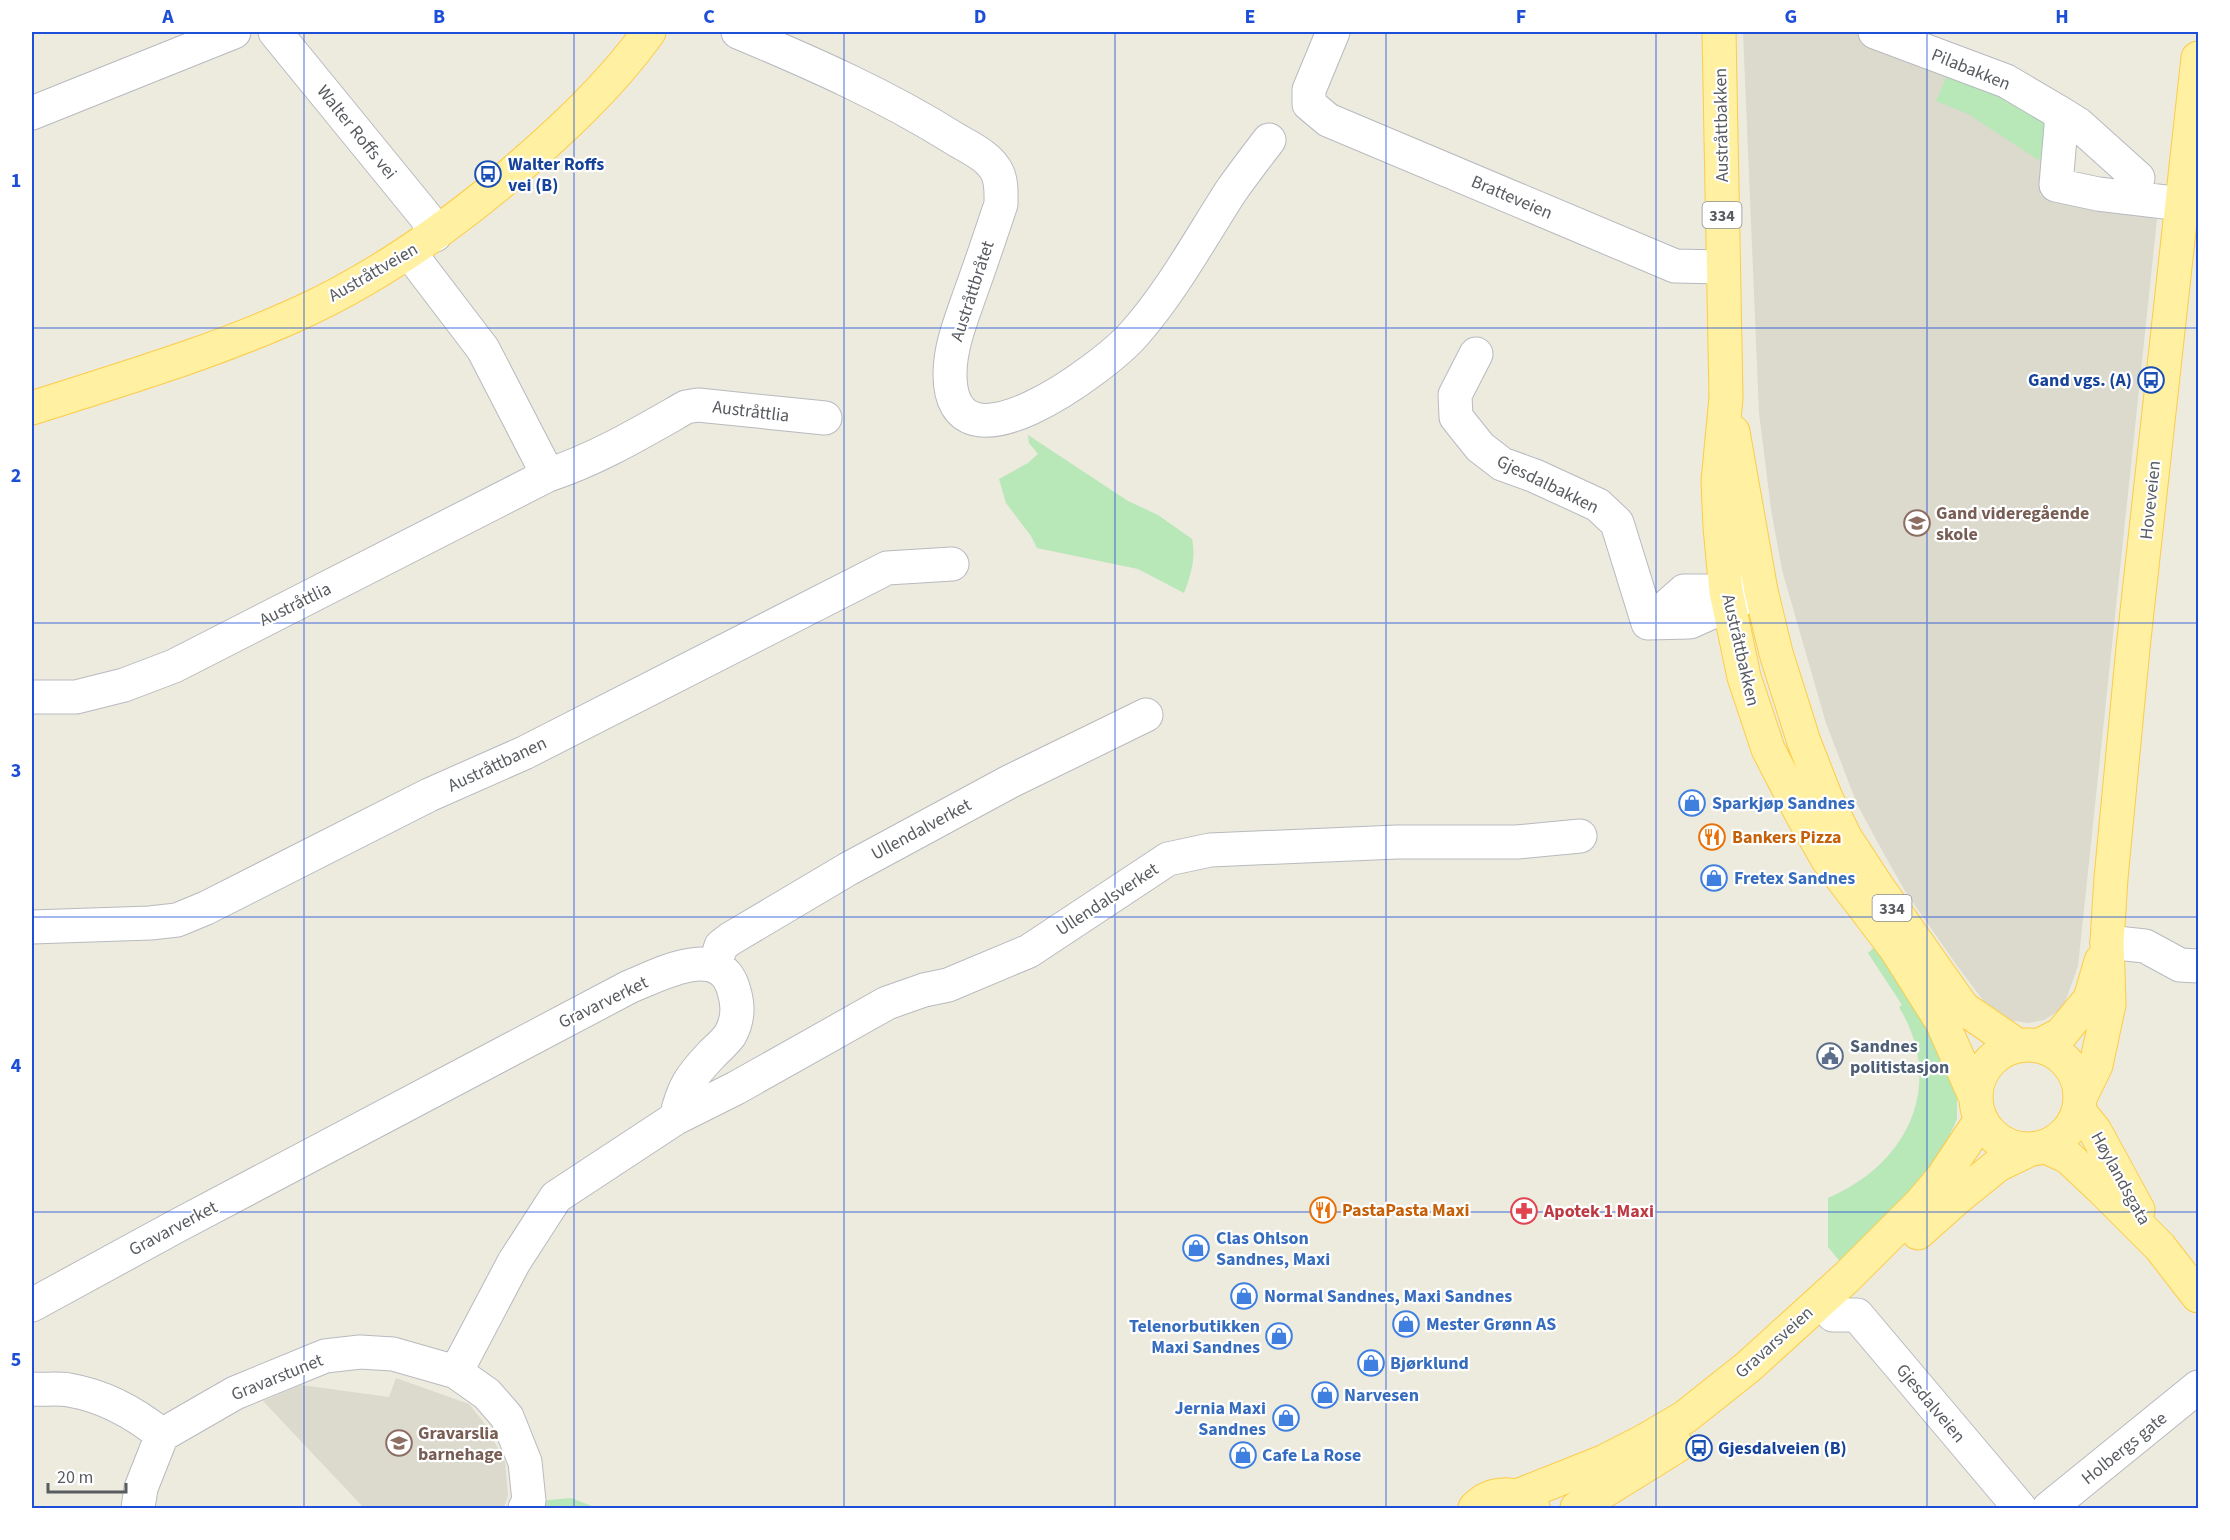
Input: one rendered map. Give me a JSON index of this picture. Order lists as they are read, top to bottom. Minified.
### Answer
{"streets":{"main road":["Austråttbakken","334","Austråttveien","Hoveveien","Høylandsgata","Gravarsveien"],"street":["Pilabakken","Walter Roffs vei","Bratteveien","Austråttbråtet","Austråttlia","Gjesdalbakken","Austråttbanen","Ullendalverket","Ullendalsverket","Gravarverket","Gravarstunet","Gjesdalveien","Holbergs gate"]},"crossings":[["Austråttbakken","Bratteveien"],["Austråttbakken","334"],["Austråttbakken","Gjesdalbakken"],["Austråttbakken","Hoveveien"],["Austråttbakken","Høylandsgata"],["Austråttbakken","Gravarsveien"],["Walter Roffs vei","Austråttveien"],["334","Hoveveien"],["334","Høylandsgata"],["334","Gravarsveien"],["Hoveveien","Høylandsgata"],["Hoveveien","Gravarsveien"],["Ullendalverket","Gravarverket"],["Høylandsgata","Gravarsveien"],["Gravarsveien","Gjesdalveien"]],"places":{"bus stop":["Walter Roffs vei (B)","Gand vgs. (A)","Gjesdalveien (B)"],"school or university":["Gand videregående skole","Gravarslia barnehage"],"shop":["Sparkjøp Sandnes","Fretex Sandnes","Clas Ohlson Sandnes, Maxi","Normal Sandnes, Maxi Sandnes","Mester Grønn AS","Telenorbutikken Maxi Sandnes","Bjørklund","Narvesen","Jernia Maxi Sandnes","Cafe La Rose"],"restaurant":["Bankers Pizza","PastaPasta Maxi"],"public building":["Sandnes politistasjon"],"pharmacy":["Apotek 1 Maxi"]},"scale_bar":"20 m","grid":{"columns":["A","B","C","D","E","F","G","H"],"rows":["1","2","3","4","5"]}}
